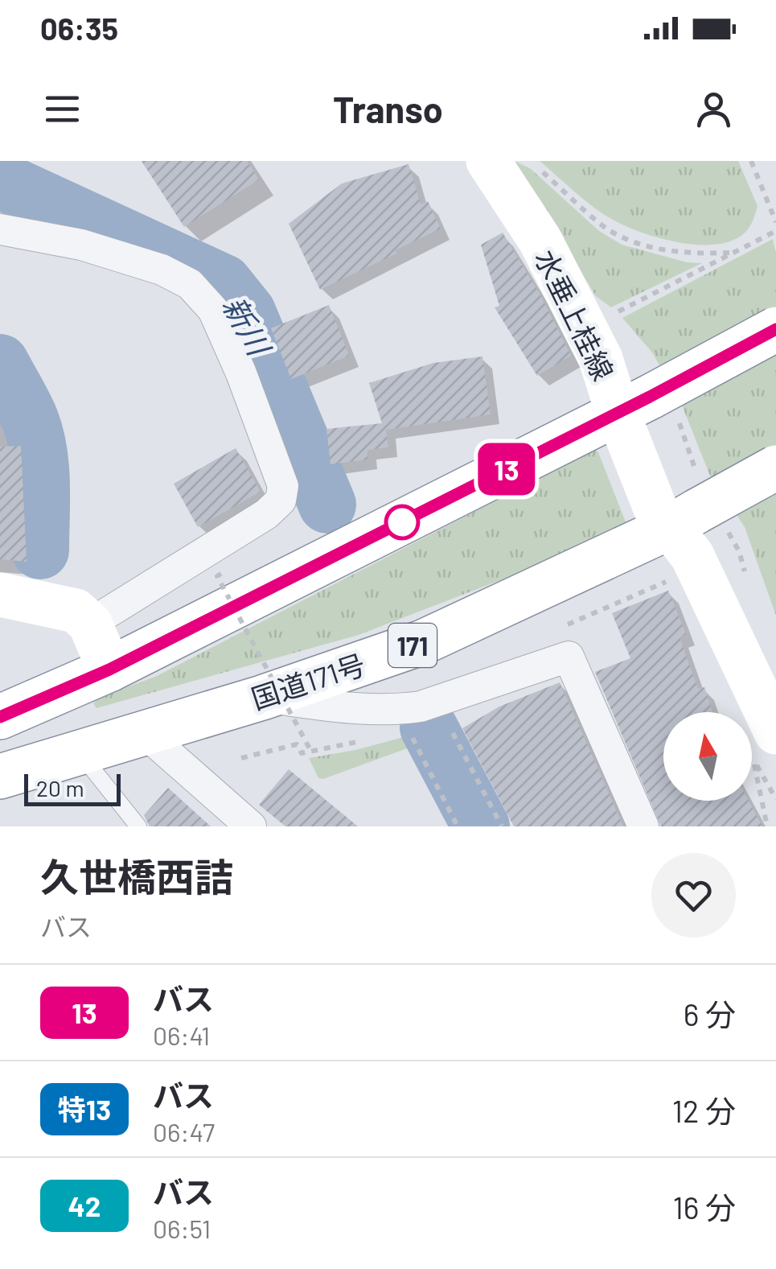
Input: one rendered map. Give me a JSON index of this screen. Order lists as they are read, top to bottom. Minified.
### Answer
{"streets":{"main road":["水垂上桂線","171","国道171号"]},"crossings":[["水垂上桂線","国道171号"]],"water":["新川"],"lines":["bus line 13"],"scale_bar":"20 m","north":"top","page":{"status":"06:35","header":"Transo","on_map":"13","scale":"20 m","heading":["久世橋西詰","バス"],"list":[{"mark":"13","name":"バス","note":"06:41","value":"6 分"},{"mark":"特13","name":"バス","note":"06:47","value":"12 分"},{"mark":"42","name":"バス","note":"06:51","value":"16 分"}]}}
